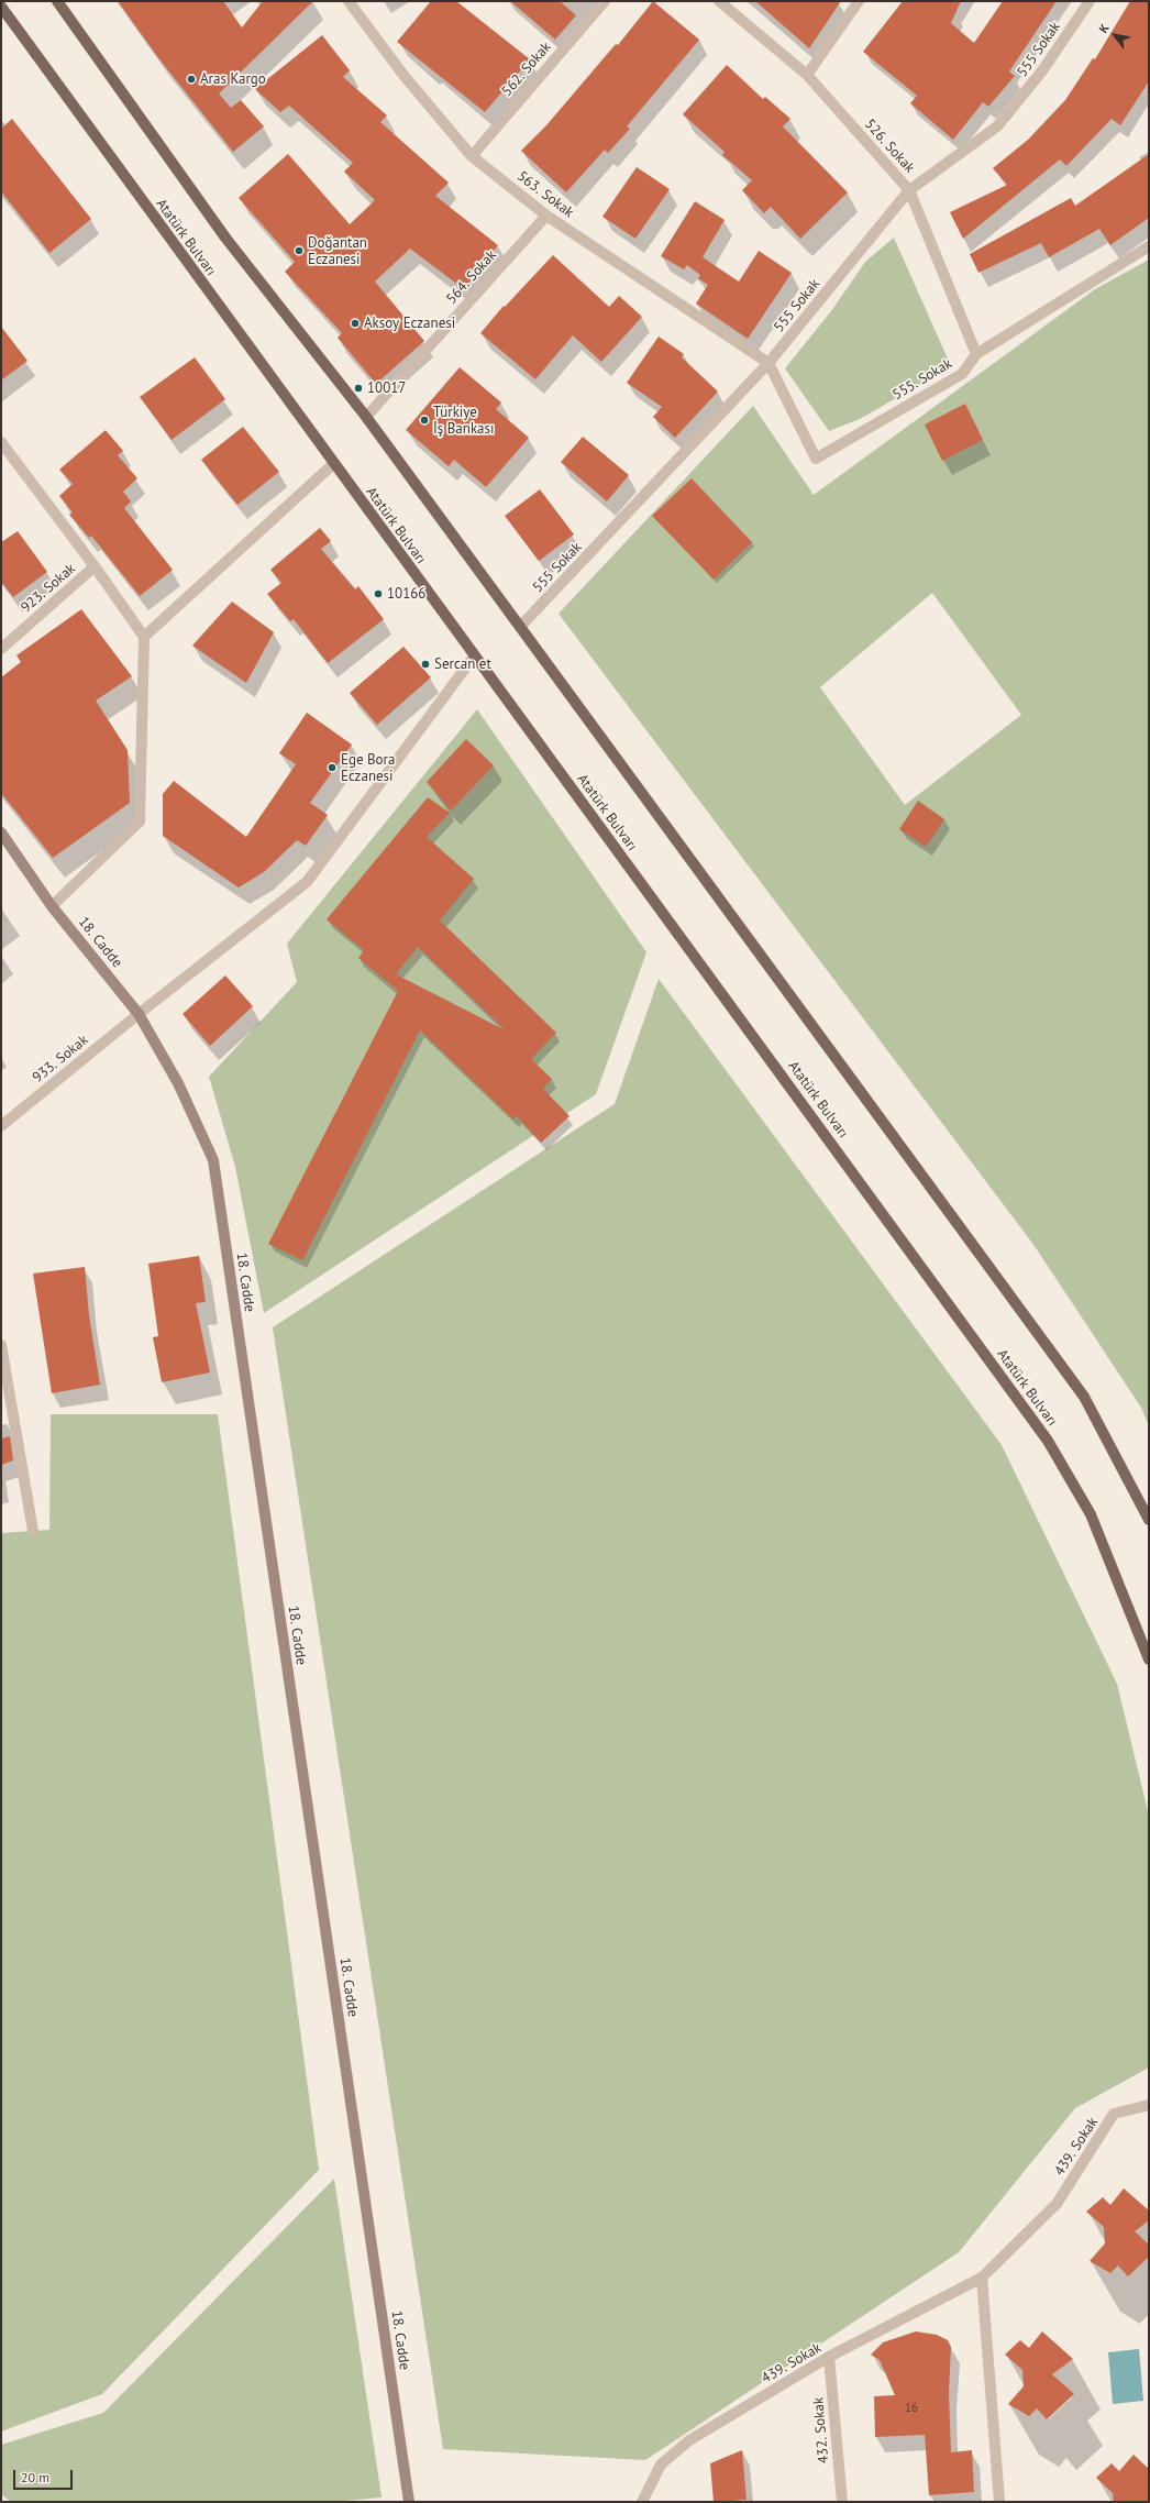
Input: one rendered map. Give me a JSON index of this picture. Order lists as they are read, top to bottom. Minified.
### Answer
{"streets":{"main road":["Atatürk Bulvarı"],"street":["555 Sokak","562. Sokak","526. Sokak","563. Sokak","564. Sokak","555. Sokak","923. Sokak","18. Cadde","933. Sokak","439. Sokak","432. Sokak"]},"crossings":[["555 Sokak","526. Sokak"],["555 Sokak","563. Sokak"],["555 Sokak","555. Sokak"],["562. Sokak","563. Sokak"],["526. Sokak","555. Sokak"],["563. Sokak","564. Sokak"],["563. Sokak","555. Sokak"],["Atatürk Bulvarı","933. Sokak"],["18. Cadde","933. Sokak"],["439. Sokak","432. Sokak"]],"places":["Aras Kargo","Doğantan Eczanesi","Aksoy Eczanesi","10017","Türkiye İş Bankası","10166","Sercan et","Ege Bora Eczanesi"],"house_numbers":["16"],"scale_bar":"20 m","north":"top left"}
